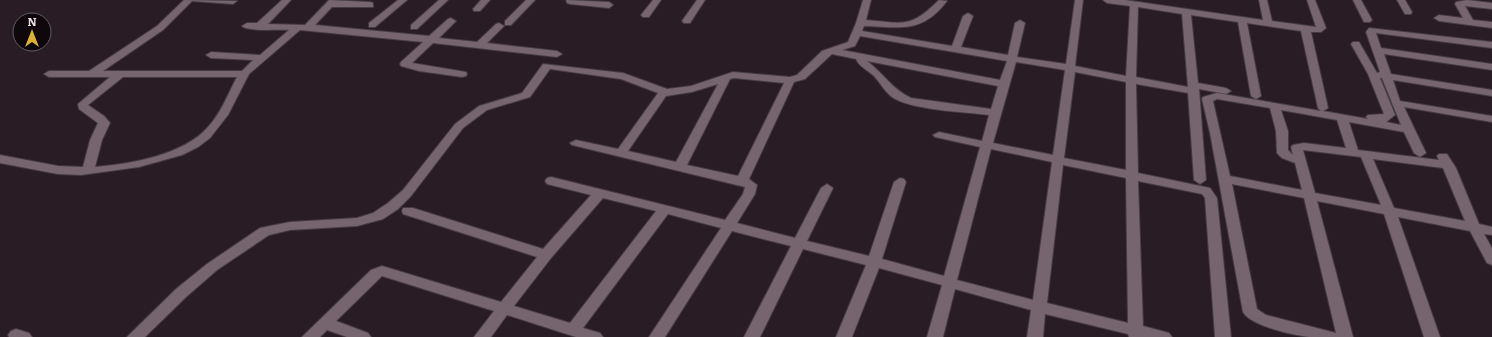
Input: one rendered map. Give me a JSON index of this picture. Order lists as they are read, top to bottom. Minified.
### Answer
{"north":"top"}
